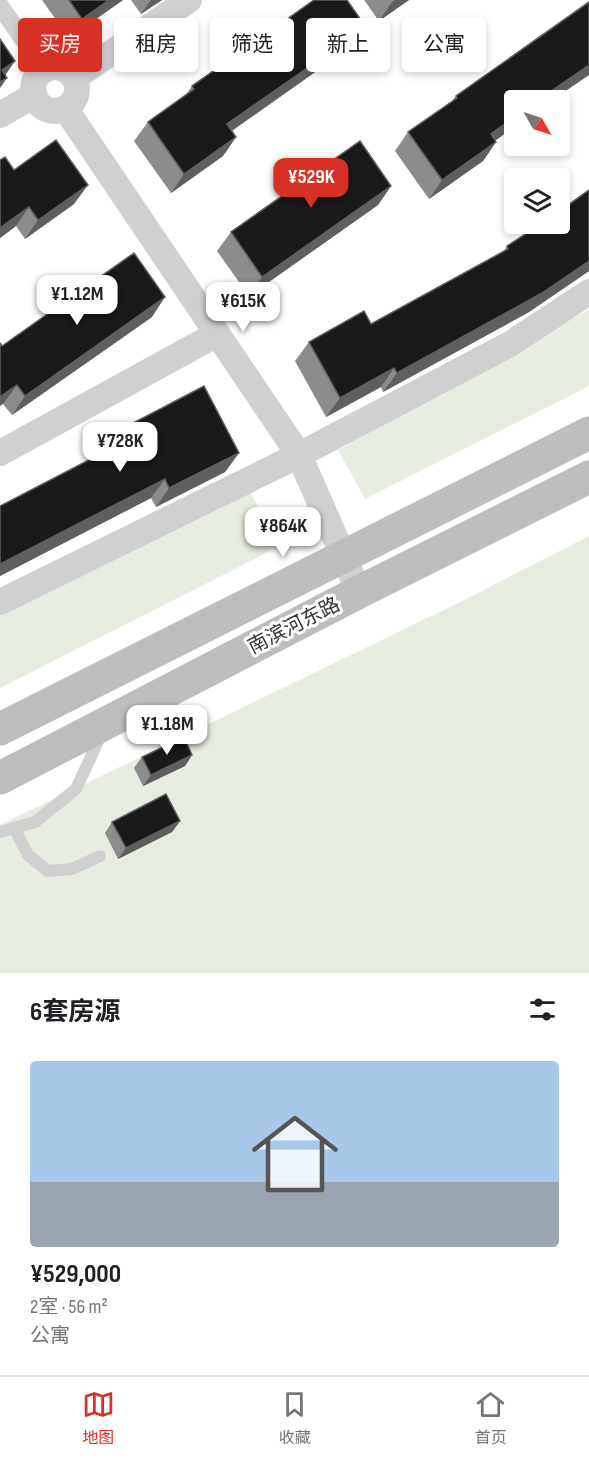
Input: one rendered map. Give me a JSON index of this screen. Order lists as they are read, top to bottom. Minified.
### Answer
{"streets":{"main road":["南滨河东路"]},"north":"bottom right","page":{"chip":["买房","租房","筛选","新上","公寓"],"price":["¥529K","¥1.12M","¥615K","¥728K","¥864K","¥1.18M"],"heading":"6套房源","list":[{"name":"¥529,000","note":"2室 · 56 m² · 公寓"}],"tabs":["地图","收藏","首页"]}}
